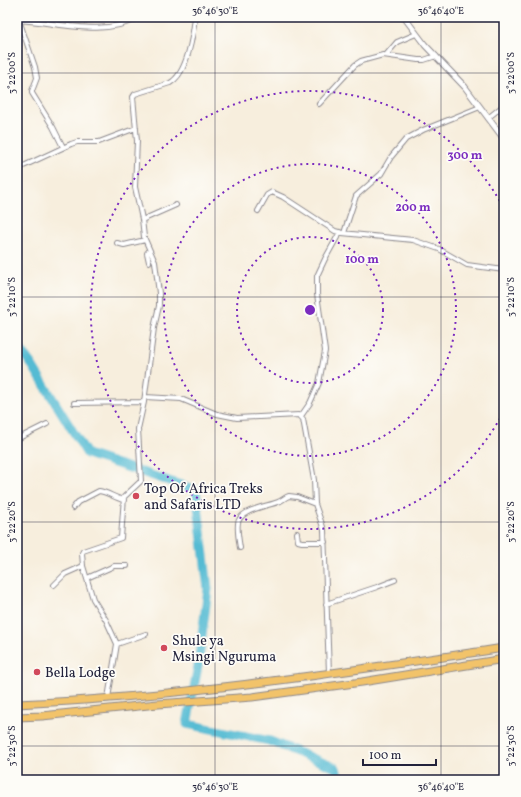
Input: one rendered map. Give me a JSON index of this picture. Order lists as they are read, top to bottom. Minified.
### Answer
{"places":["Top Of Africa Treks and Safaris LTD","Shule ya Msingi Nguruma","Bella Lodge"],"scale_bar":"100 m","coordinates":["36°46'30\"E","36°46'40\"E","3°22'00\"S","3°22'10\"S","3°22'20\"S","3°22'30\"S"],"rings":["300 m","200 m","100 m"]}
